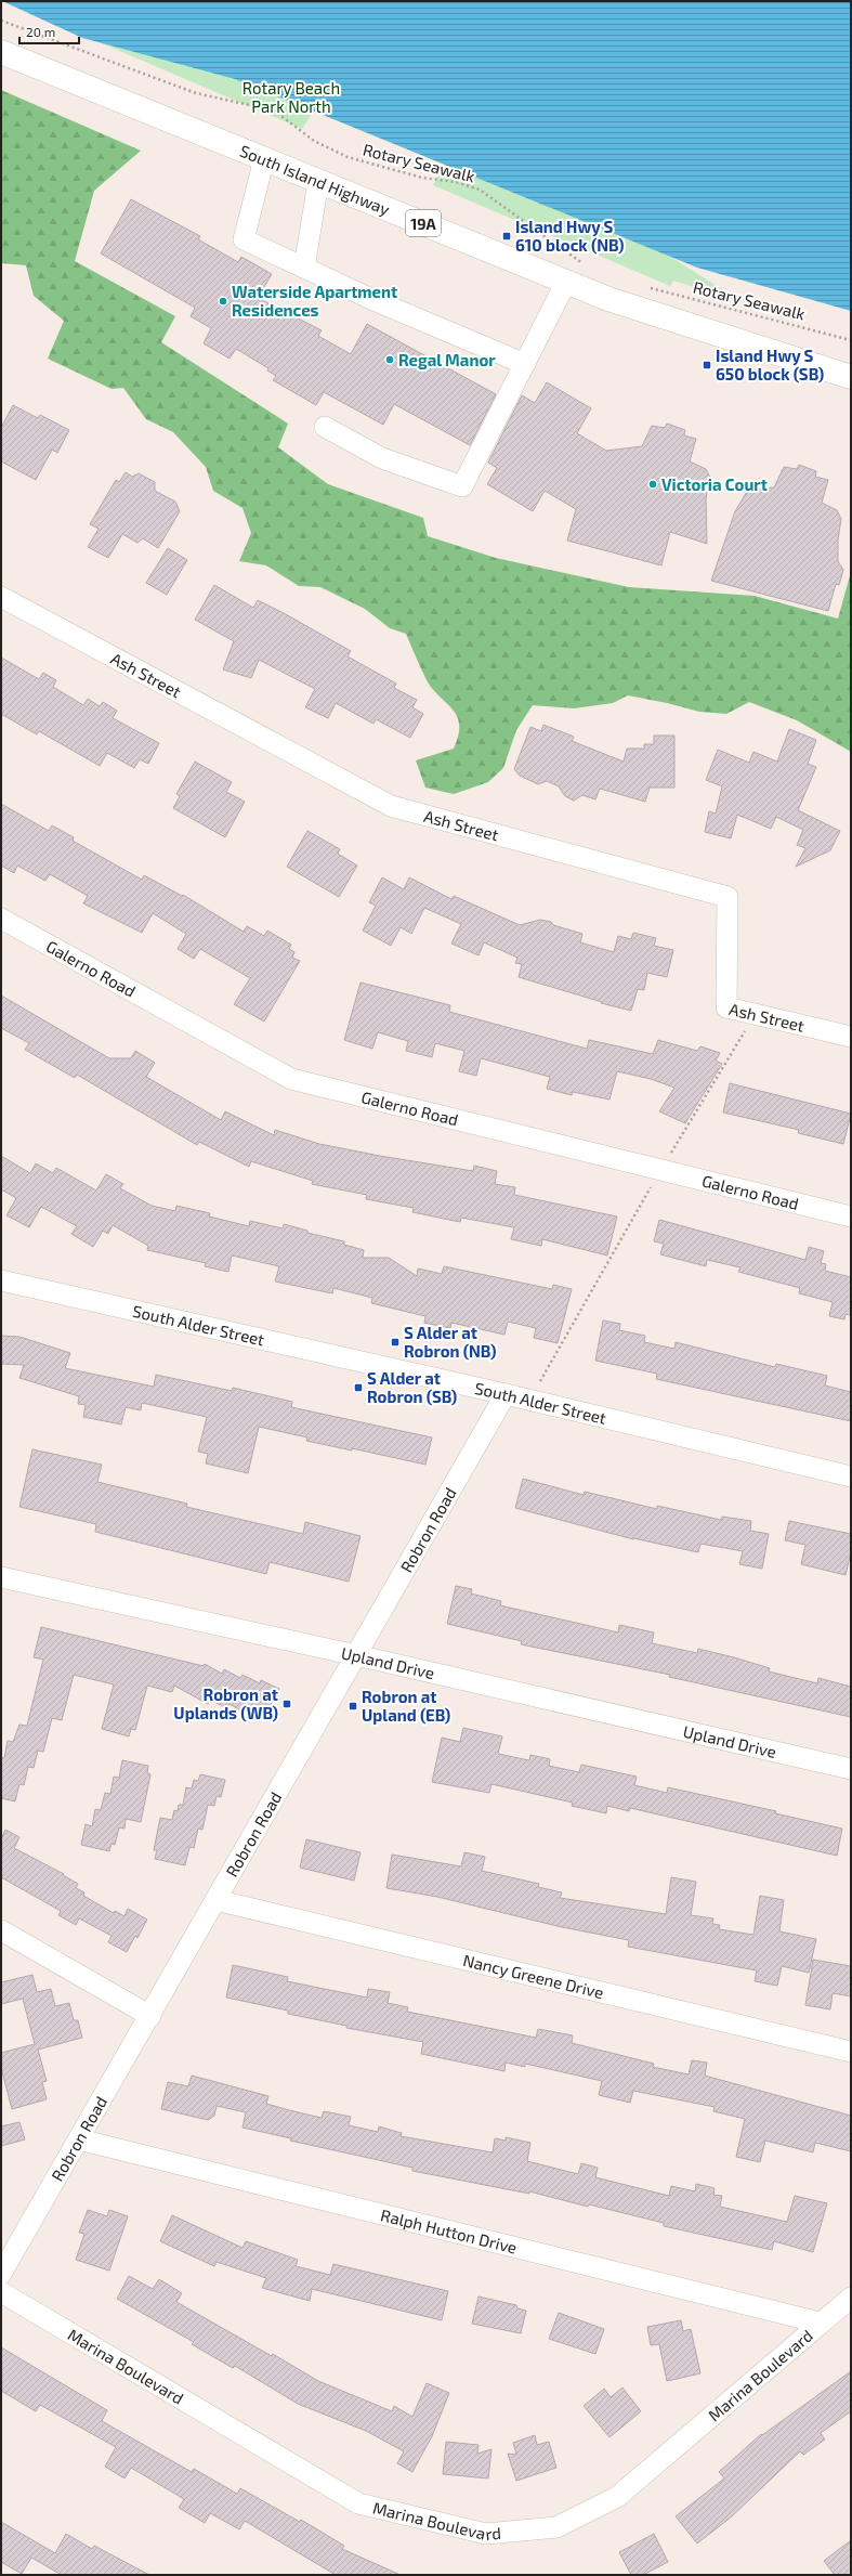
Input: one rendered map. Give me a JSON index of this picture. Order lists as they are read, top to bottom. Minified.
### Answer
{"streets":{"main road":["South Island Highway","19A"],"street":["Ash Street","Galerno Road","South Alder Street","Robron Road","Upland Drive","Nancy Greene Drive","Ralph Hutton Drive","Marina Boulevard"],"path":["Rotary Seawalk"]},"crossings":[["South Alder Street","Robron Road"],["Robron Road","Upland Drive"],["Robron Road","Nancy Greene Drive"],["Robron Road","Ralph Hutton Drive"],["Ralph Hutton Drive","Marina Boulevard"]],"parks":["Rotary Beach Park North"],"places":{"transit":["Island Hwy S 610 block (NB)","Island Hwy S 650 block (SB)","S Alder at Robron (NB)","S Alder at Robron (SB)","Robron at Uplands (WB)","Robron at Upland (EB)"],"other":["Waterside Apartment Residences","Regal Manor","Victoria Court"]},"scale_bar":"20 m"}
